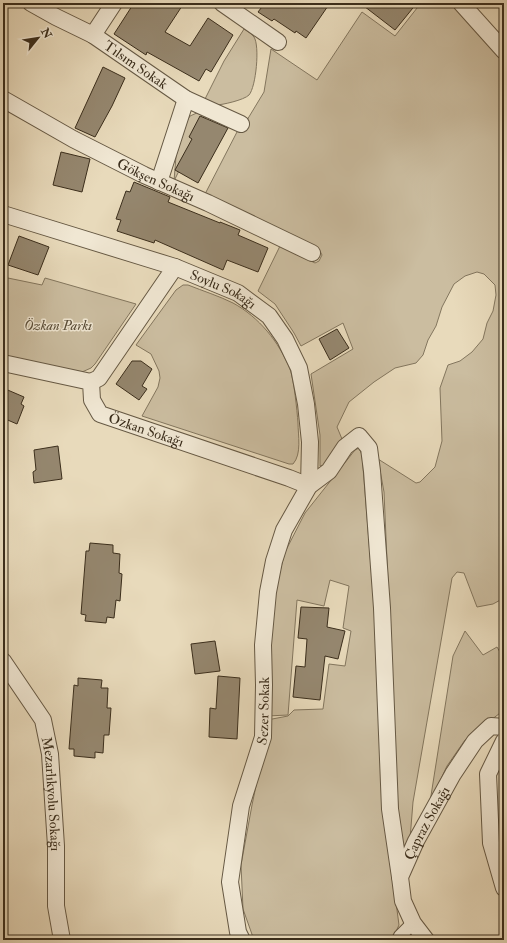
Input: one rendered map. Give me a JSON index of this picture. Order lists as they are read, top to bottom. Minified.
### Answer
{"streets":{"street":["Tılsım Sokak","Gökşen Sokağı","Soylu Sokağı","Özkan Sokağı","Sezer Sokak","Mezarlıkyolu Sokağı","Çapraz Sokağı"]},"crossings":[["Soylu Sokağı","Özkan Sokağı"],["Soylu Sokağı","Sezer Sokak"],["Özkan Sokağı","Sezer Sokak"]],"parks":["Özkan Parkı"],"north":"top right"}
